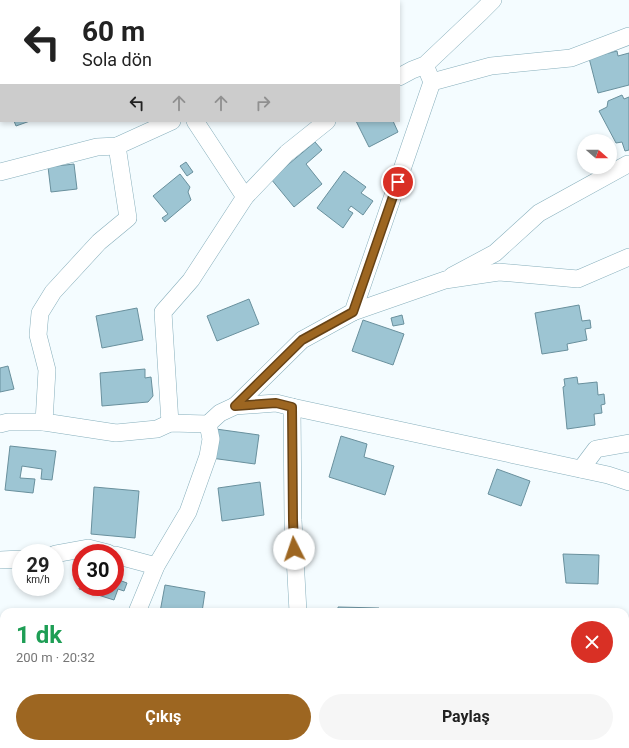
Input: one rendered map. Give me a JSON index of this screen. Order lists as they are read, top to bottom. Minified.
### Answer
{"north":"right","page":{"turn":["60 m","Sola dön"],"speed":"29 km/h","limit":"30","heading":["1 dk","200 m · 20:32"],"buttons":["Çıkış","Paylaş"]}}
